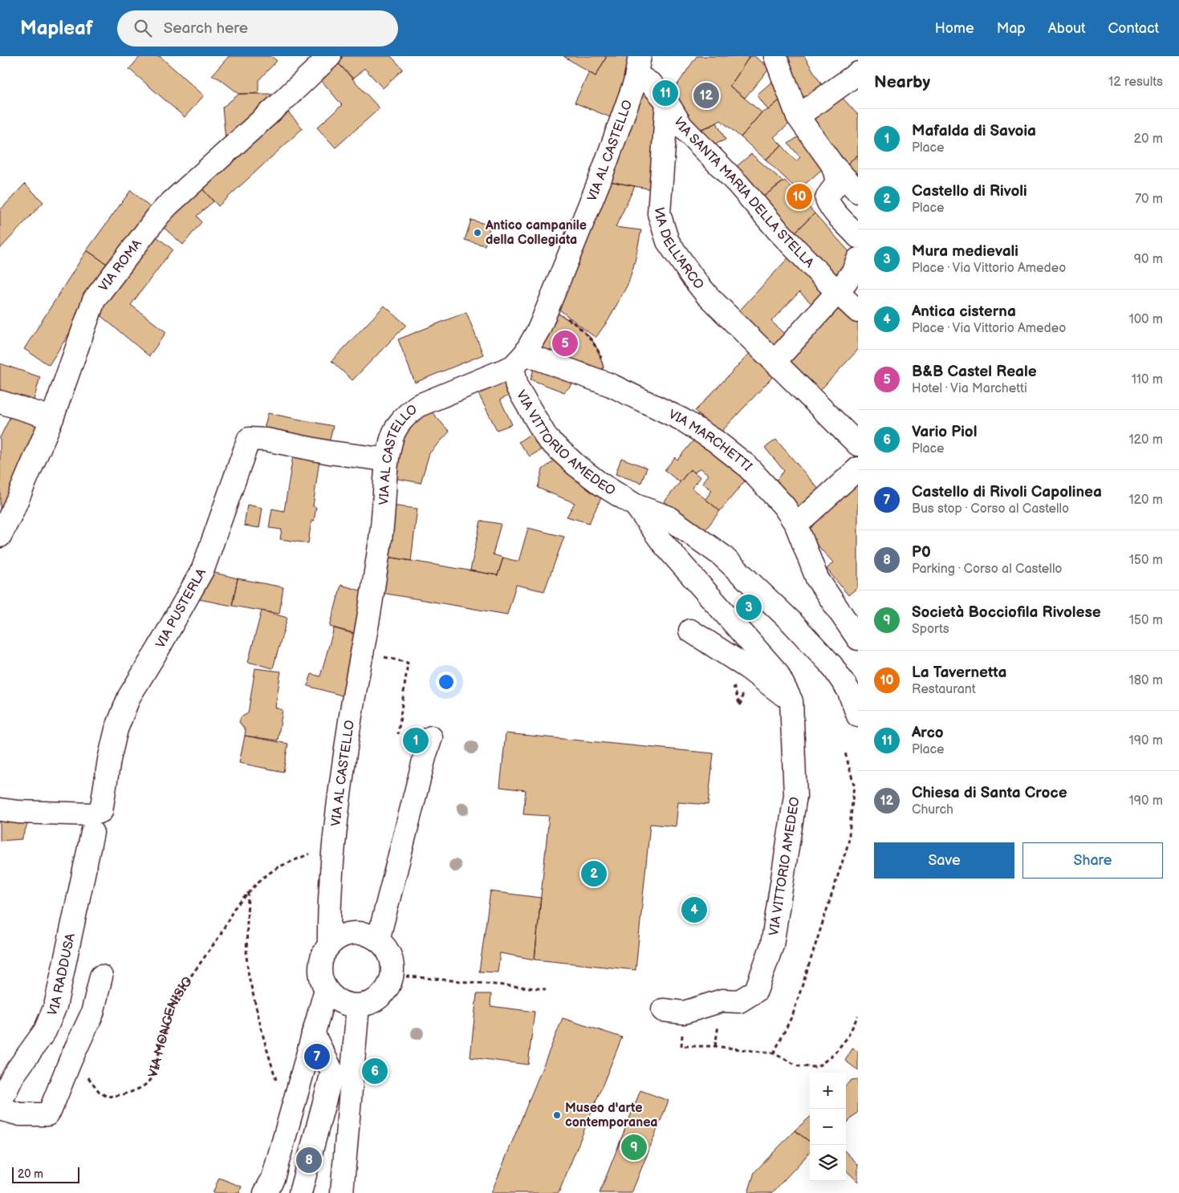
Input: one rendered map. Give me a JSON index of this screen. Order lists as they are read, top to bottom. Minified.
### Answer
{"streets":{"street":["VIA AL CASTELLO","VIA SANTA MARIA DELLA STELLA","VIA DELL'ARCO","VIA ROMA","VIA VITTORIO AMEDEO","VIA MARCHETTI","VIA PUSTERLA","VIA RADDUSA"],"path":["VIA MONCENISIO"]},"crossings":[["VIA AL CASTELLO","VIA SANTA MARIA DELLA STELLA"],["VIA AL CASTELLO","VIA VITTORIO AMEDEO"],["VIA AL CASTELLO","VIA MARCHETTI"],["VIA AL CASTELLO","VIA PUSTERLA"],["VIA AL CASTELLO","VIA MONCENISIO"],["VIA SANTA MARIA DELLA STELLA","VIA DELL'ARCO"],["VIA VITTORIO AMEDEO","VIA MARCHETTI"]],"places":["Antico campanile della Collegiata","Museo d'arte contemporanea"],"scale_bar":"20 m","page":{"header":"Mapleaf","search":"Search here","nav":["Home","Map","About","Contact"],"heading":["Nearby","12 results"],"pins":["11","12","10","5","3","1","2","4","7","6","9","8"],"list":[{"mark":"1","name":"Mafalda di Savoia","note":"Place","value":"20 m"},{"mark":"2","name":"Castello di Rivoli","note":"Place","value":"70 m"},{"mark":"3","name":"Mura medievali","note":"Place · Via Vittorio Amedeo","value":"90 m"},{"mark":"4","name":"Antica cisterna","note":"Place · Via Vittorio Amedeo","value":"100 m"},{"mark":"5","name":"B&B Castel Reale","note":"Hotel · Via Marchetti","value":"110 m"},{"mark":"6","name":"Vario Piol","note":"Place","value":"120 m"},{"mark":"7","name":"Castello di Rivoli Capolinea","note":"Bus stop · Corso al Castello","value":"120 m"},{"mark":"8","name":"P0","note":"Parking · Corso al Castello","value":"150 m"},{"mark":"9","name":"Società Bocciofila Rivolese","note":"Sports","value":"150 m"},{"mark":"10","name":"La Tavernetta","note":"Restaurant","value":"180 m"},{"mark":"11","name":"Arco","note":"Place","value":"190 m"},{"mark":"12","name":"Chiesa di Santa Croce","note":"Church","value":"190 m"}],"buttons":["Save","Share"],"map_buttons":["+","−"],"scale":"20 m"}}
